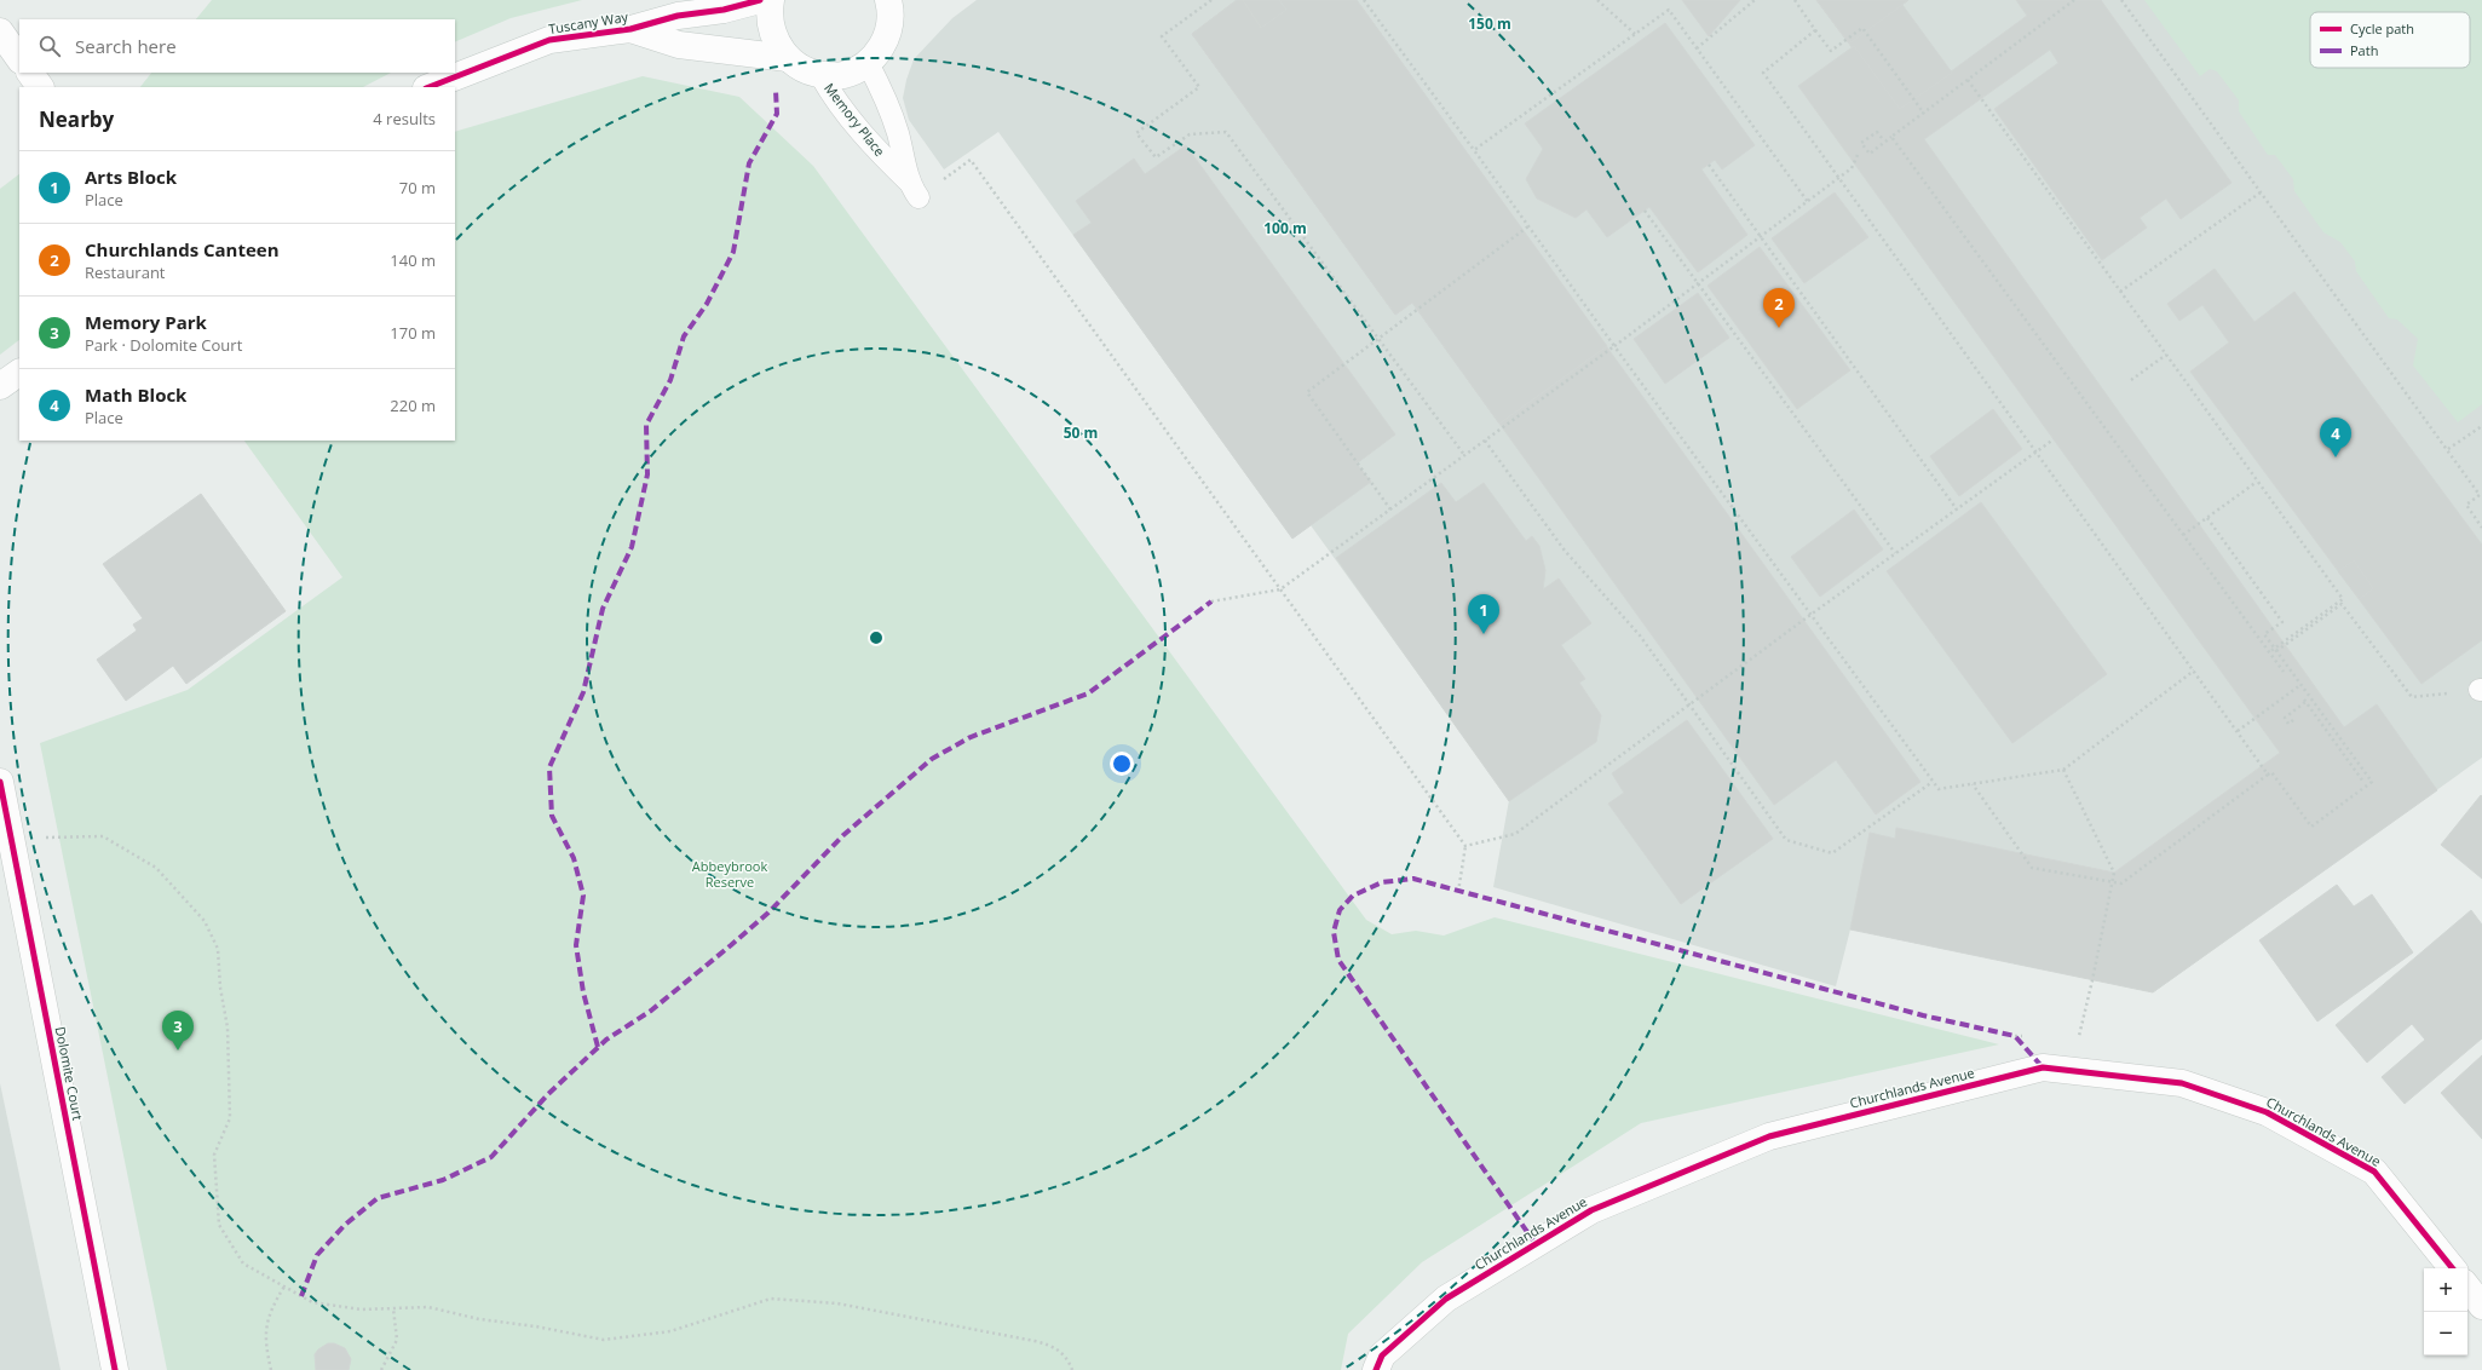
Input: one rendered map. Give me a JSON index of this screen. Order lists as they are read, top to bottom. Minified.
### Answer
{"streets":{"street":["Tuscany Way","Dolomite Court","Churchlands Avenue"],"lane":["Memory Place"]},"parks":["Abbeybrook Reserve"],"legend":["Cycle path","Path"],"page":{"search":"Search here","heading":["Nearby","4 results"],"list":[{"mark":"1","name":"Arts Block","note":"Place","value":"70 m"},{"mark":"2","name":"Churchlands Canteen","note":"Restaurant","value":"140 m"},{"mark":"3","name":"Memory Park","note":"Park · Dolomite Court","value":"170 m"},{"mark":"4","name":"Math Block","note":"Place","value":"220 m"}],"pins":["2","4","1","3"],"map_buttons":["+","−"]},"rings":["150 m","100 m","50 m"]}
